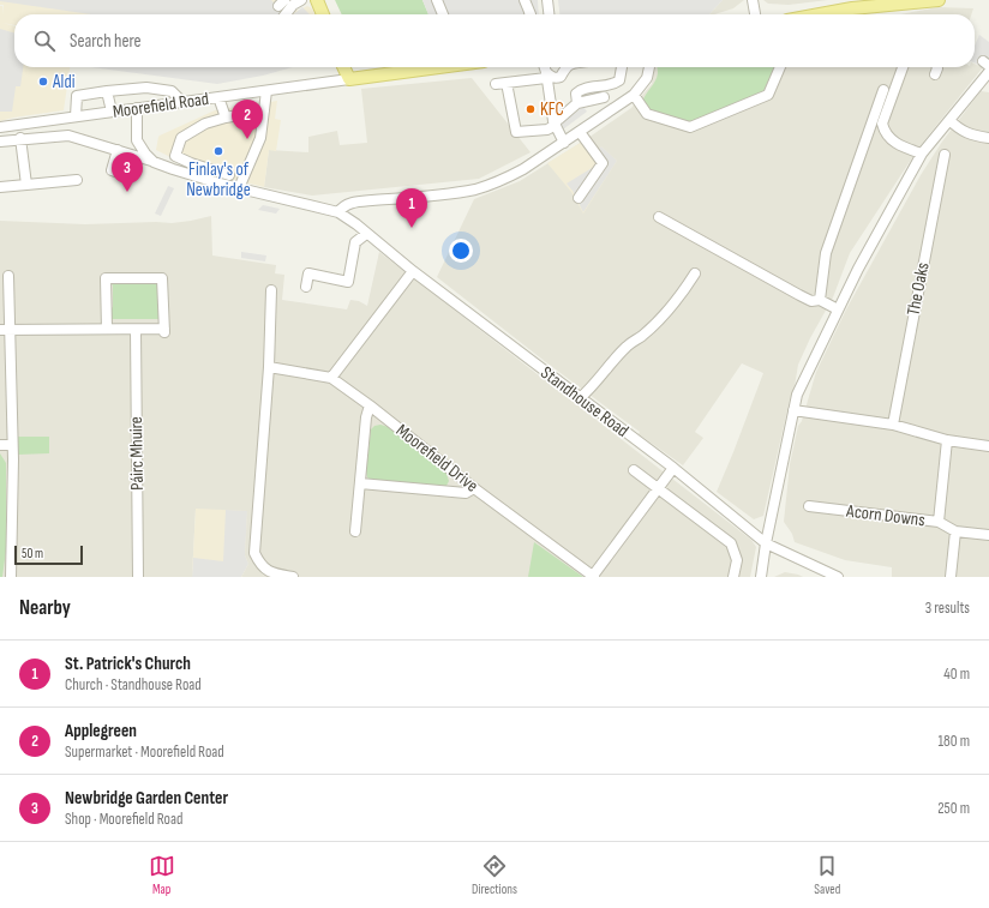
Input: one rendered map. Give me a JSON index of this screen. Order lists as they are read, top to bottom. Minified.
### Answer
{"streets":{"street":["Moorefield Road","The Oaks","Standhouse Road","Páirc Mhuire","Moorefield Drive","Acorn Downs"]},"places":["Aldi","KFC","Finlay's of Newbridge"],"scale_bar":"50 m","page":{"search":"Search here","pins":["2","3","1"],"scale":"50 m","heading":["Nearby","3 results"],"list":[{"mark":"1","name":"St. Patrick's Church","note":"Church · Standhouse Road","value":"40 m"},{"mark":"2","name":"Applegreen","note":"Supermarket · Moorefield Road","value":"180 m"},{"mark":"3","name":"Newbridge Garden Center","note":"Shop · Moorefield Road","value":"250 m"}],"nav":["Map","Directions","Saved"]}}
